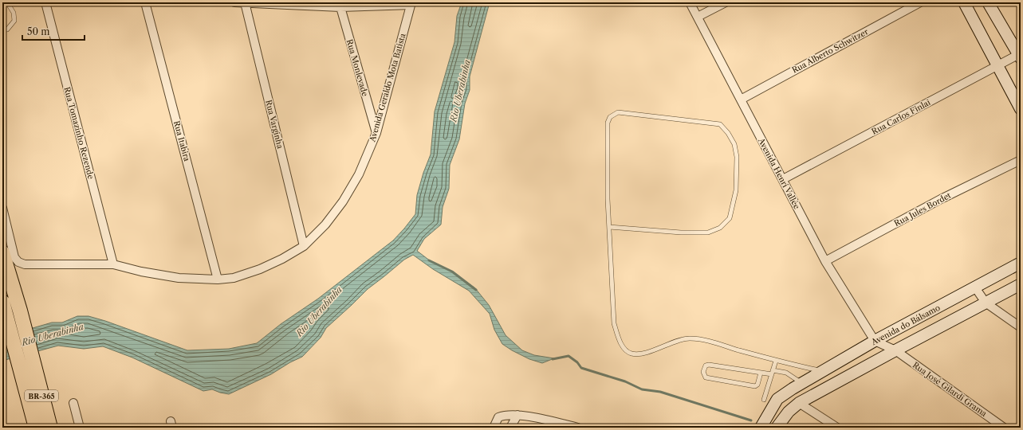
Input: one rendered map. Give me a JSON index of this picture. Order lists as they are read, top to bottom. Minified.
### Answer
{"streets":{"highway":["BR-365"],"street":["Rua Alberto Schwitzer","Rua Monlevade","Avenida Geraldo Mota Batista","Rua Carlos Finlai","Rua Varginha","Rua Tomazinho Rezende","Rua Itabira","Avenida Henri Vallée","Rua Jules Bordet","Avenida do Bálsamo","Rua José Gilardi Grama"]},"crossings":[["Rua Alberto Schwitzer","Avenida Henri Vallée"],["Rua Monlevade","Avenida Geraldo Mota Batista"],["Avenida Geraldo Mota Batista","Rua Varginha"],["Avenida Geraldo Mota Batista","Rua Tomazinho Rezende"],["Avenida Geraldo Mota Batista","Rua Itabira"],["Rua Carlos Finlai","Avenida Henri Vallée"],["Avenida Henri Vallée","Rua Jules Bordet"],["Avenida Henri Vallée","Avenida do Bálsamo"],["Avenida Henri Vallée","Rua José Gilardi Grama"],["Avenida do Bálsamo","Rua José Gilardi Grama"]],"water":["Rio Uberabinha"],"scale_bar":"50 m"}
